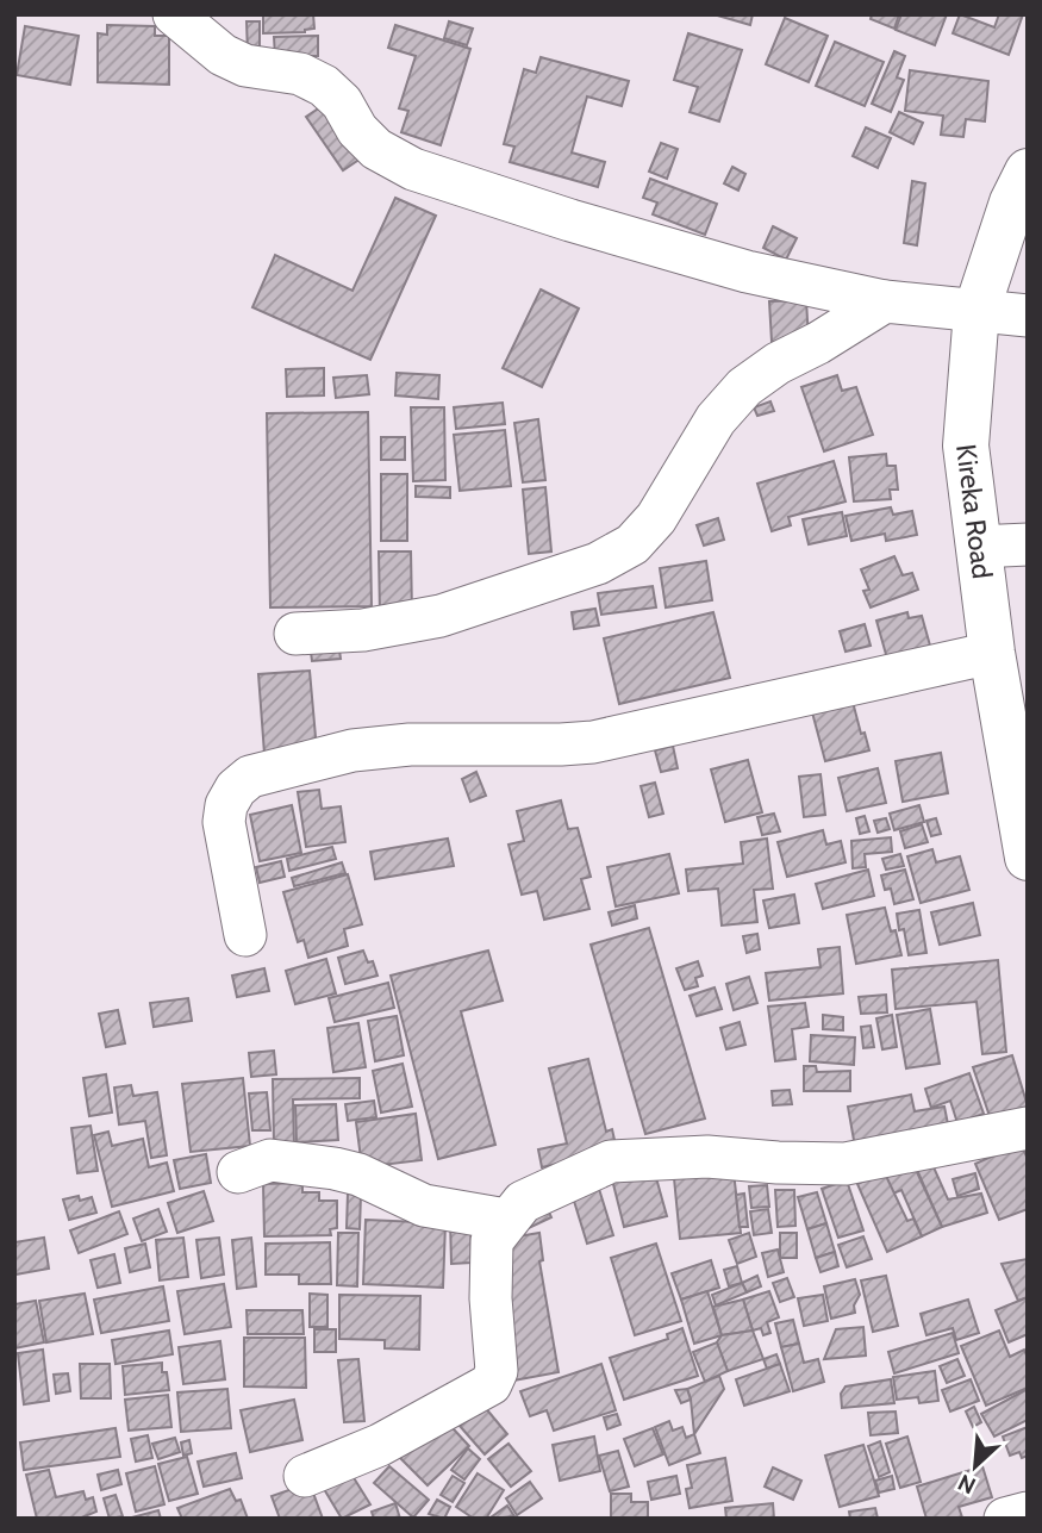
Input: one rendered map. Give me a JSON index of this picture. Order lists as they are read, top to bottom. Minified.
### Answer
{"streets":{"main road":["Kireka Road"]},"north":"bottom left"}
